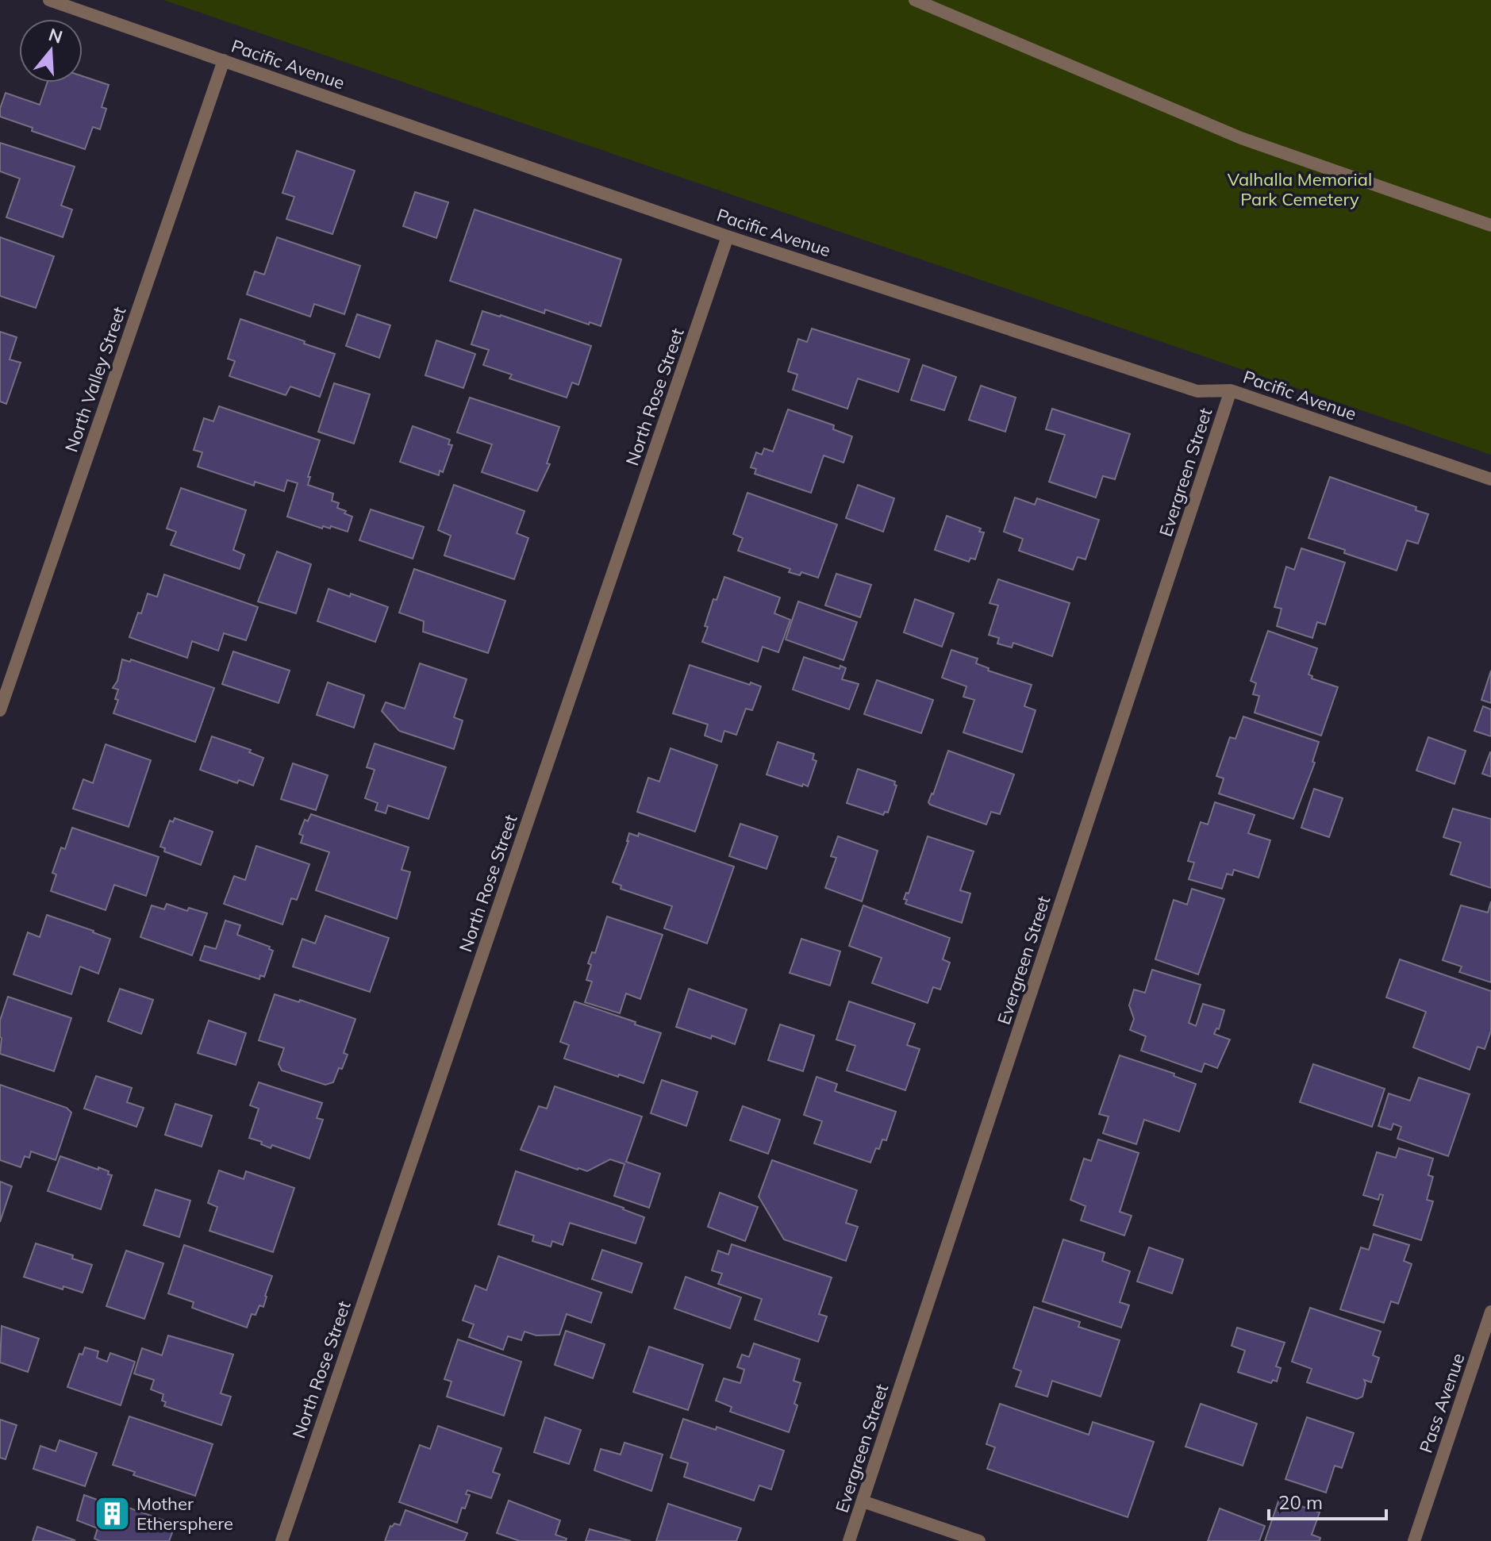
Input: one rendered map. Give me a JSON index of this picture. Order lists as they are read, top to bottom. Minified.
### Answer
{"streets":{"street":["Pacific Avenue","North Valley Street","North Rose Street","Evergreen Street","Pass Avenue"]},"crossings":[["Pacific Avenue","North Valley Street"],["Pacific Avenue","North Rose Street"],["Pacific Avenue","Evergreen Street"]],"parks":["Valhalla Memorial Park Cemetery"],"places":{"building":["Mother Ethersphere"]},"scale_bar":"20 m","north":"top"}
